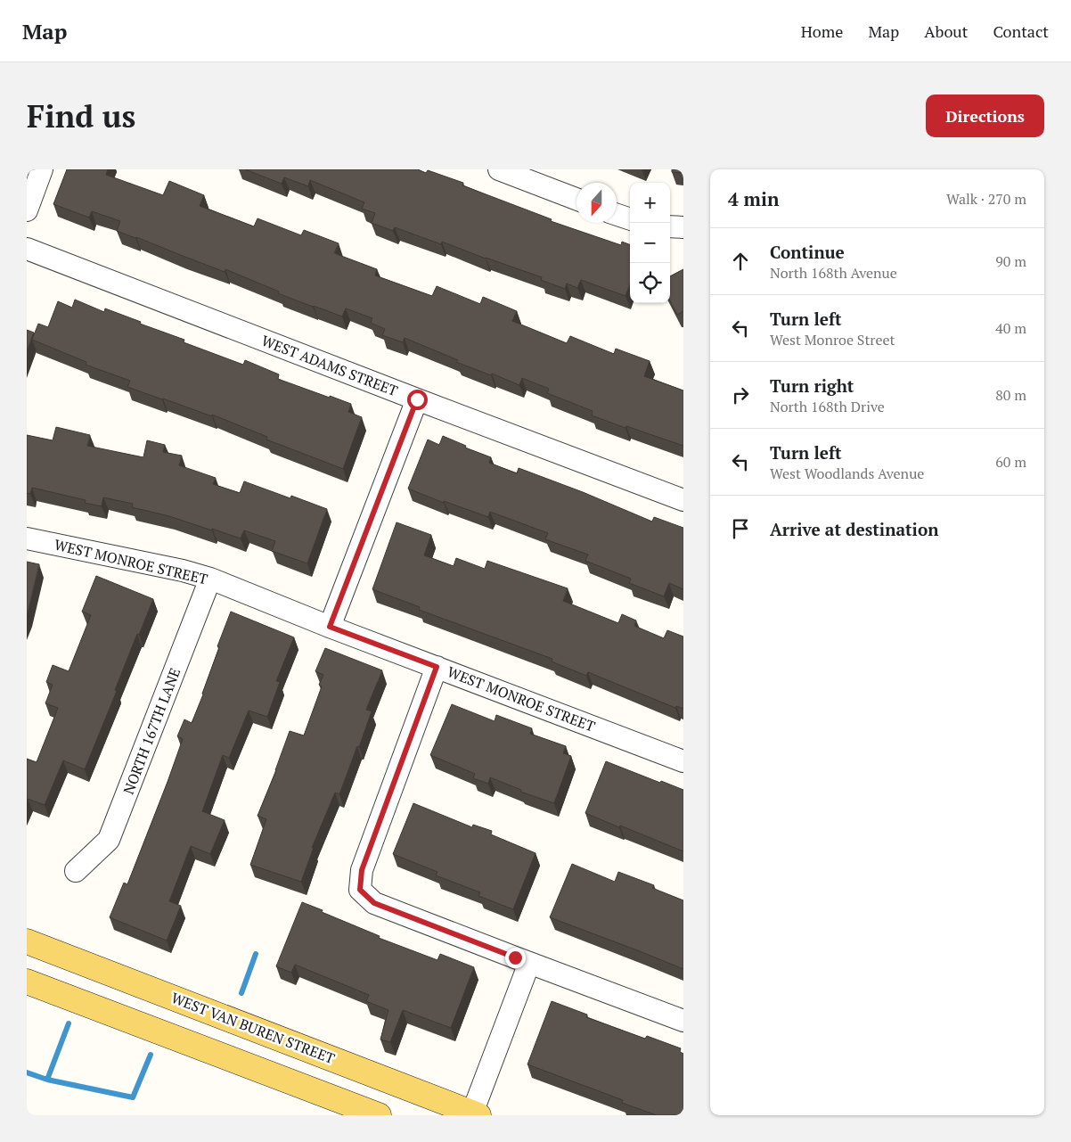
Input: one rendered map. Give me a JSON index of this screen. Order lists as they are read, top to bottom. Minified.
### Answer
{"streets":{"main road":["WEST VAN BUREN STREET"],"street":["WEST ADAMS STREET","WEST MONROE STREET","NORTH 167TH LANE"]},"crossings":[["WEST MONROE STREET","NORTH 167TH LANE"]],"north":"bottom","page":{"header":"Map","nav":["Home","Map","About","Contact"],"buttons":"Directions","title":"Find us","heading":["4 min","Walk · 270 m"],"map_buttons":["+","−"],"list":[["Continue","North 168th Avenue","90 m"],["Turn left","West Monroe Street","40 m"],["Turn right","North 168th Drive","80 m"],["Turn left","West Woodlands Avenue","60 m"],"Arrive at destination"]}}
